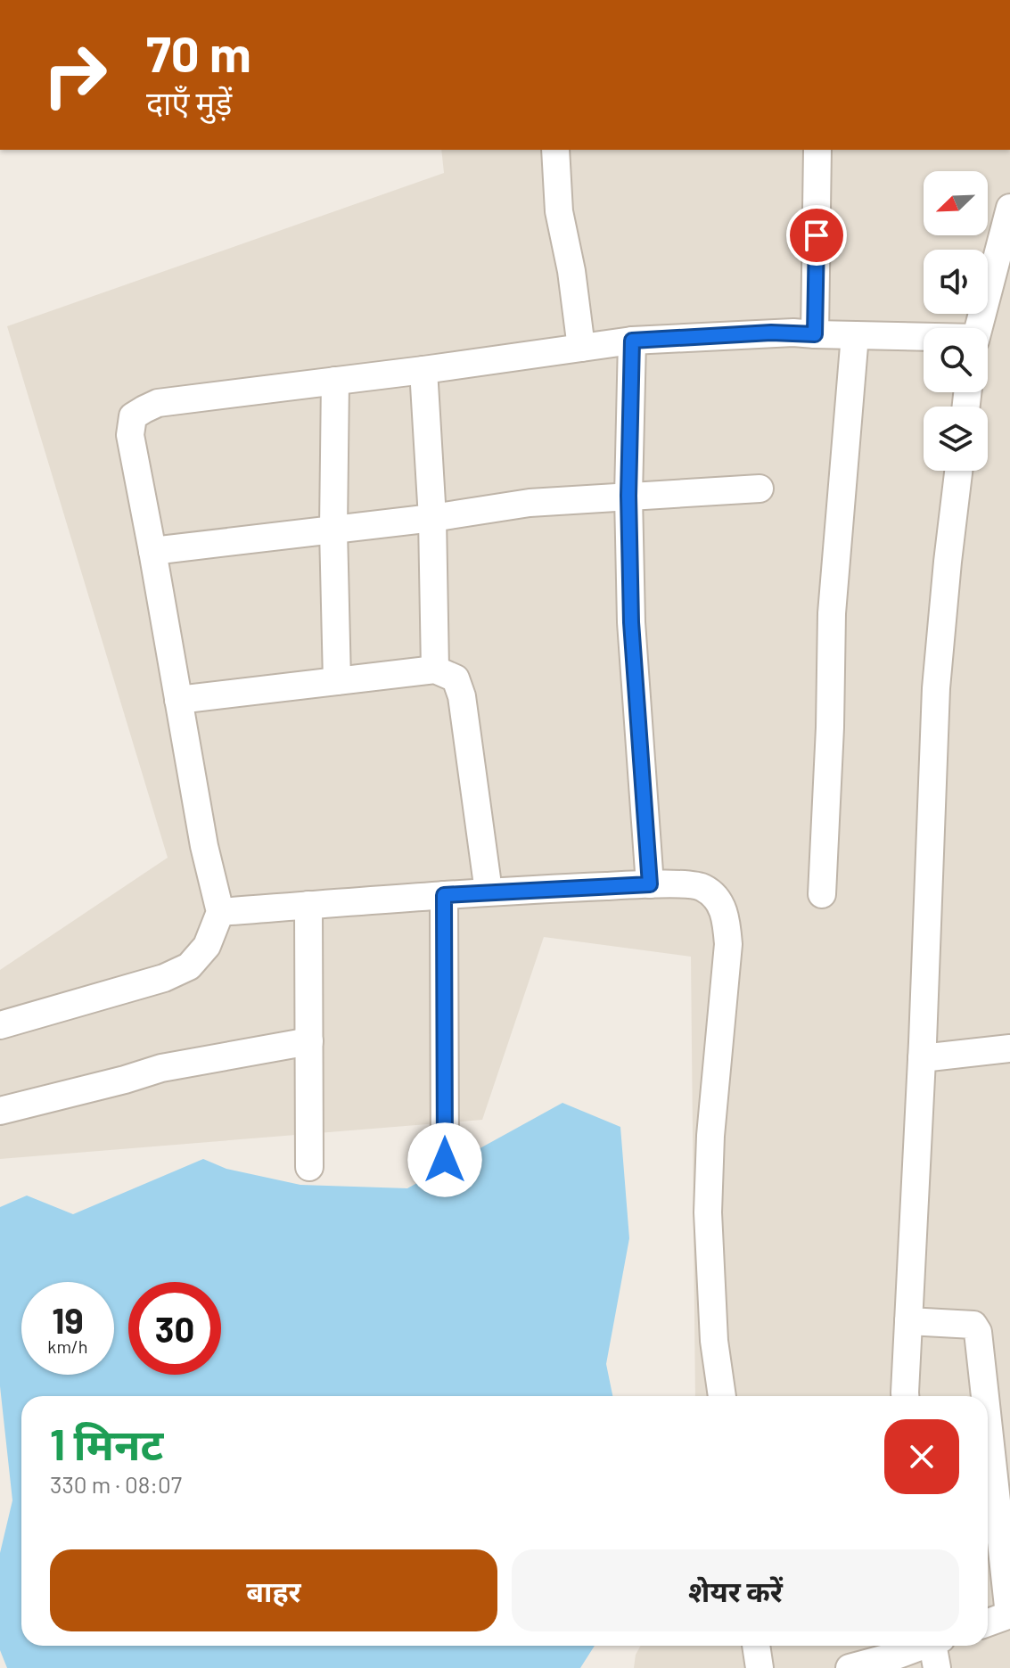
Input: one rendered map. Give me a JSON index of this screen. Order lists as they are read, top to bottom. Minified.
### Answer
{"north":"bottom left","page":{"turn":["70 m","दाएँ मुड़ें"],"speed":"19 km/h","limit":"30","heading":["1 मिनट","330 m · 08:07"],"buttons":["बाहर","शेयर करें"]}}
